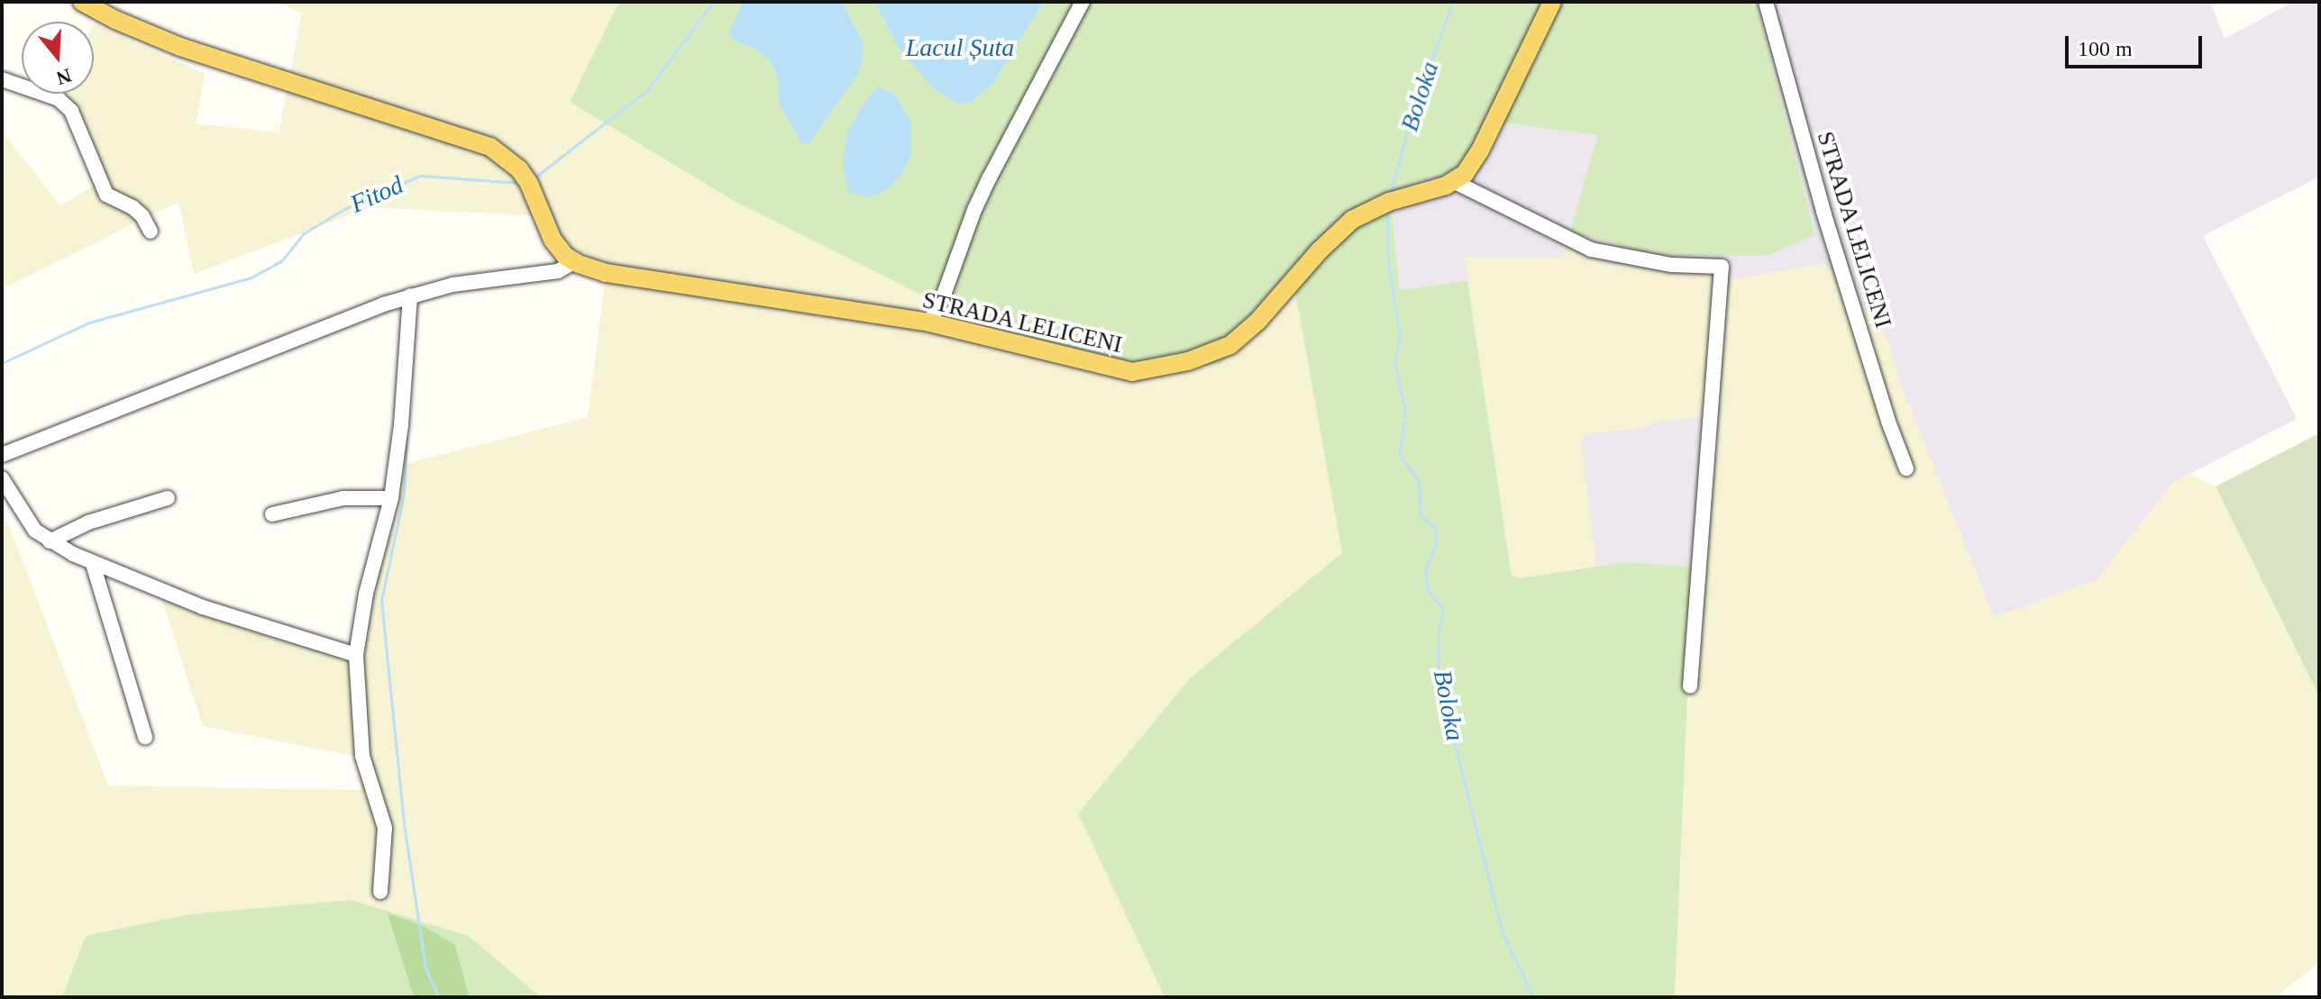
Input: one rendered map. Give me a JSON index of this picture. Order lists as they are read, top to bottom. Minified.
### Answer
{"streets":{"main road":["STRADA LELICENI"]},"water":["Lacul Șuta","Boloka","Fitod"],"scale_bar":"100 m","north":"bottom"}
